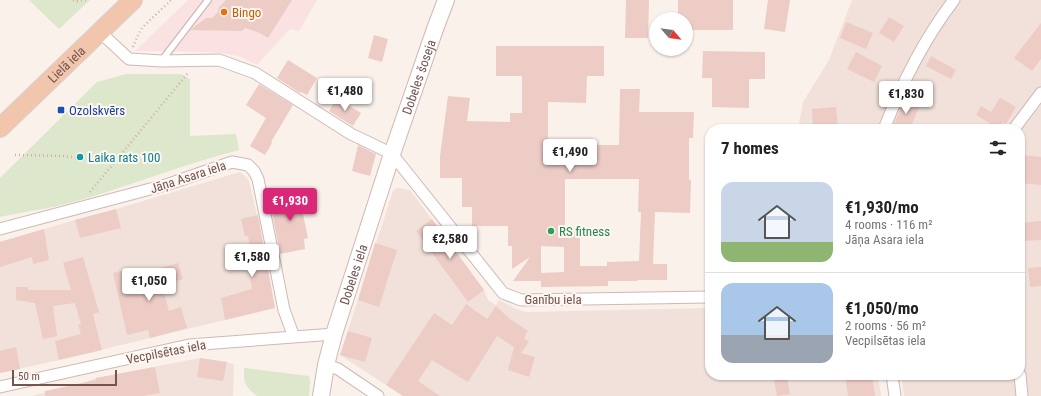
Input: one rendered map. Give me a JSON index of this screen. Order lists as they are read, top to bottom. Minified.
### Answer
{"streets":{"main road":["Lielā iela"],"street":["Dobeles šoseja","Jāņa Asara iela","Dobeles iela","Ganību iela","Vecpilsētas iela"]},"crossings":[["Dobeles šoseja","Dobeles iela"],["Dobeles šoseja","Ganību iela"],["Jāņa Asara iela","Vecpilsētas iela"],["Dobeles iela","Ganību iela"],["Dobeles iela","Vecpilsētas iela"]],"places":{"other":["Bingo","Laika rats 100","RS fitness"],"transit":["Ozolskvērs"]},"scale_bar":"50 m","north":"bottom right","page":{"price":["€1,480","€1,830","€1,490","€1,930","€2,580","€1,580","€1,050"],"heading":"7 homes","list":[{"name":"€1,930/mo","note":"4 rooms · 116 m² · Jāņa Asara iela"},{"name":"€1,050/mo","note":"2 rooms · 56 m² · Vecpilsētas iela"}],"scale":"50 m"}}
